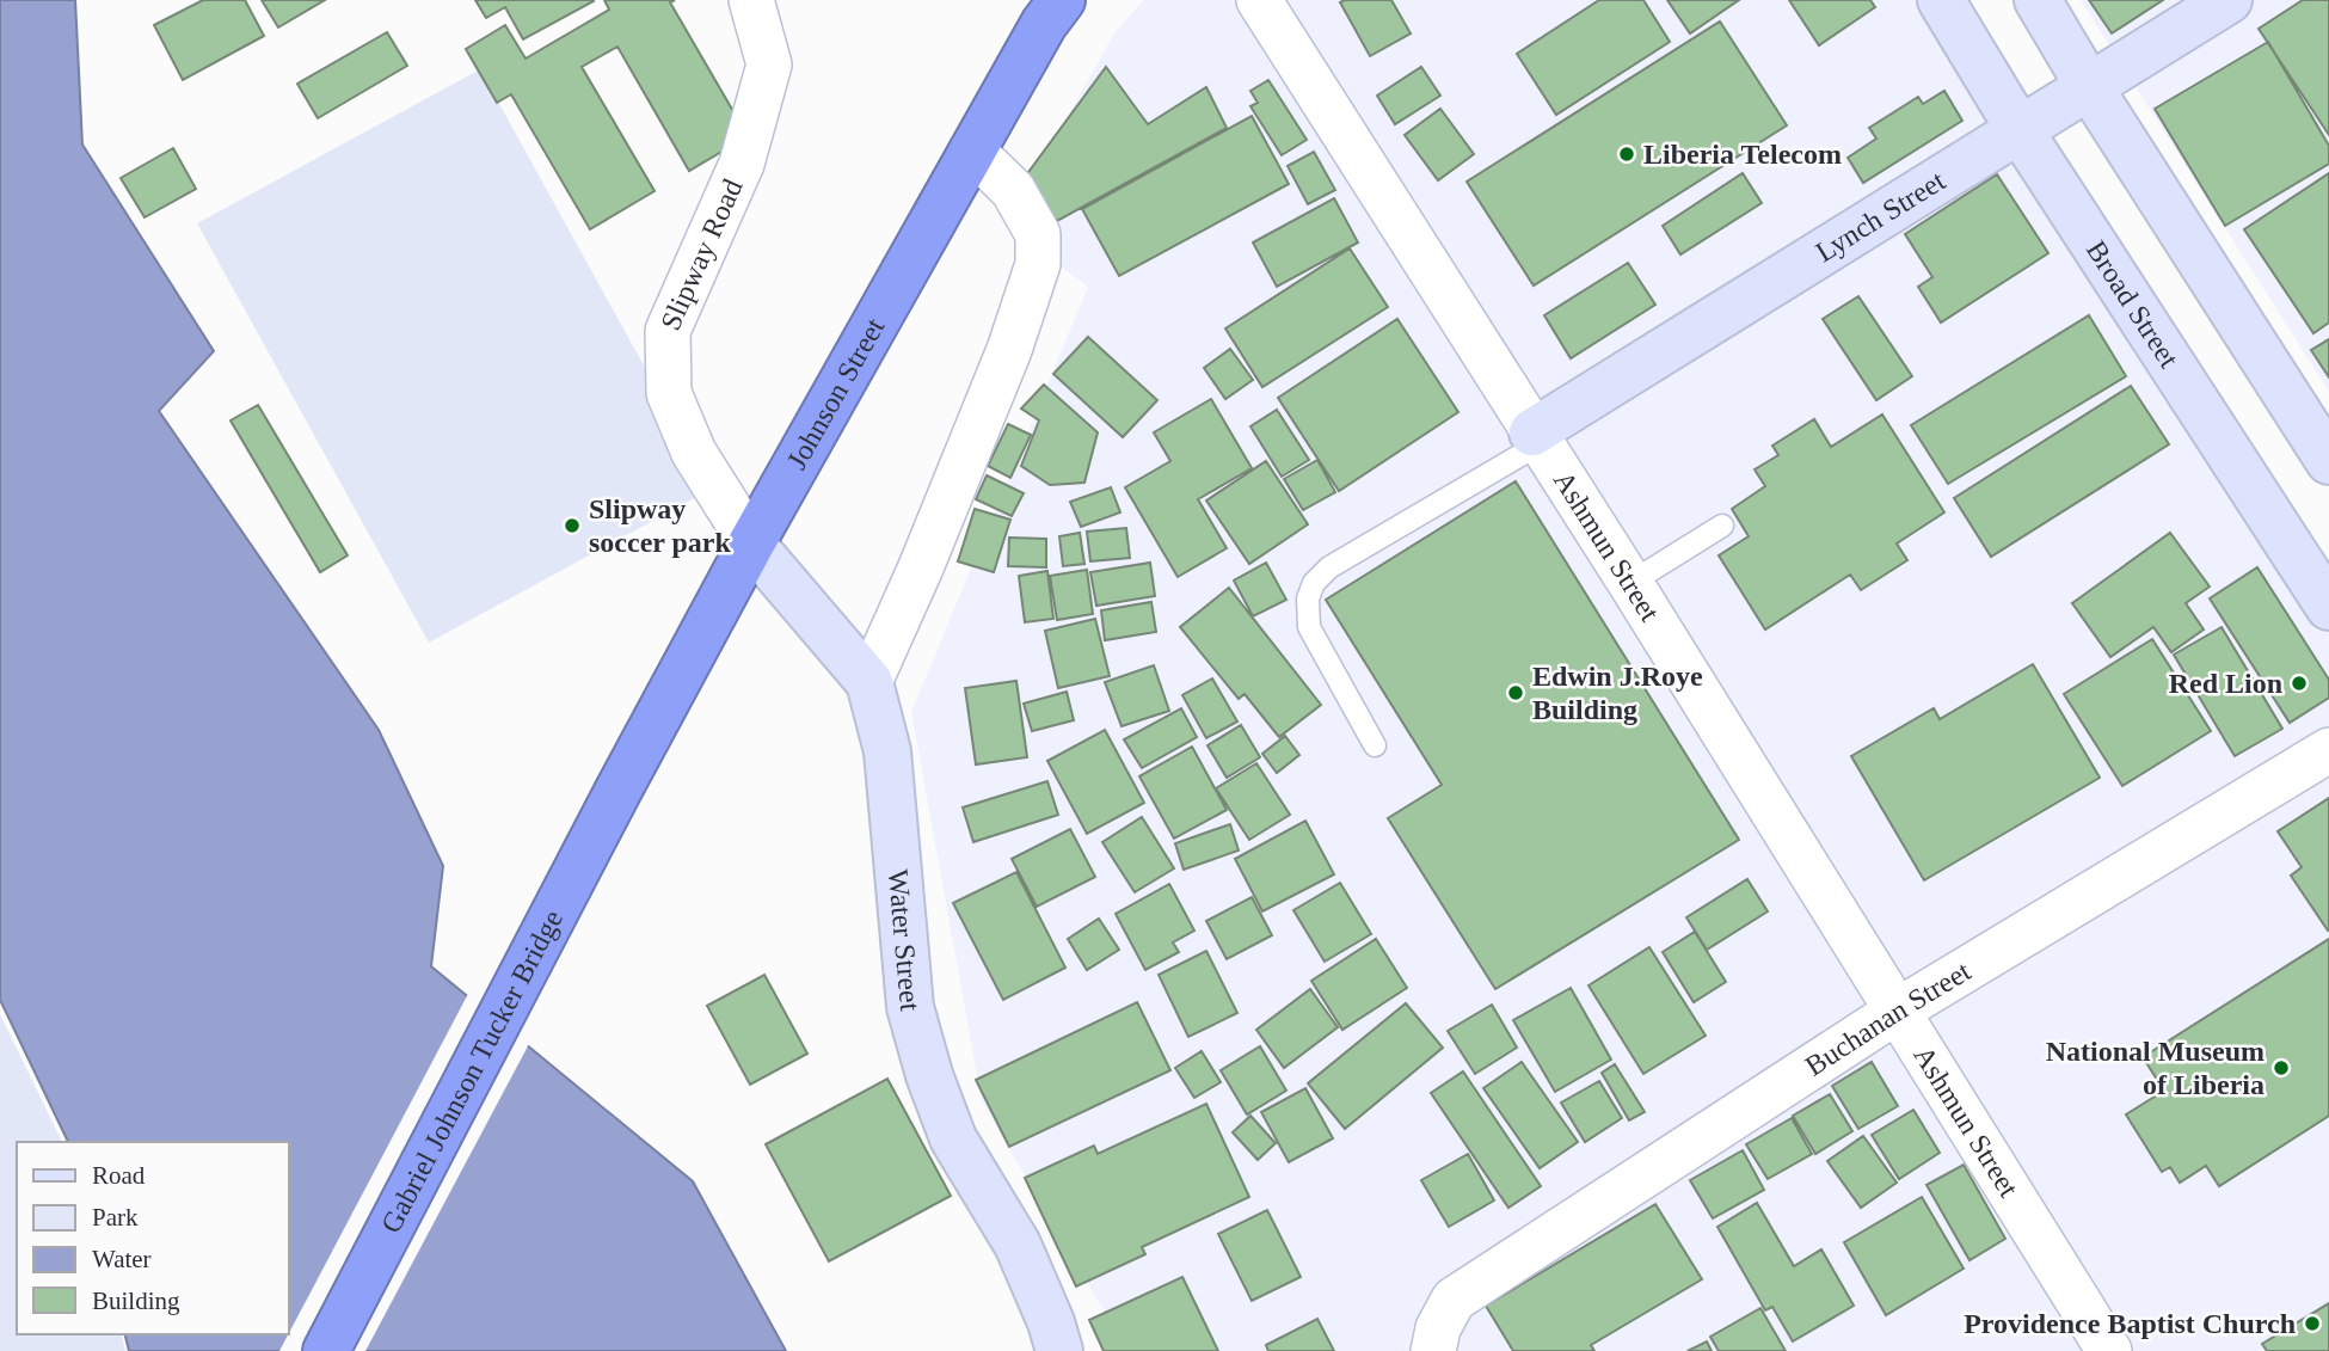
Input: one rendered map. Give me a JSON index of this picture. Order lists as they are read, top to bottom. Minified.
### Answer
{"streets":{"highway":["Johnson Street","Gabriel Johnson Tucker Bridge"],"street":["Lynch Street","Slipway Road","Broad Street","Ashmun Street","Water Street","Buchanan Street"]},"crossings":[["Lynch Street","Broad Street"],["Lynch Street","Ashmun Street"],["Slipway Road","Johnson Street"],["Slipway Road","Water Street"],["Johnson Street","Water Street"],["Johnson Street","Gabriel Johnson Tucker Bridge"],["Ashmun Street","Buchanan Street"]],"places":["Liberia Telecom","Slipway soccer park","Red Lion","Edwin J.Roye Building","National Museum of Liberia","Providence Baptist Church"],"legend":["Road","Park","Water","Building"]}
